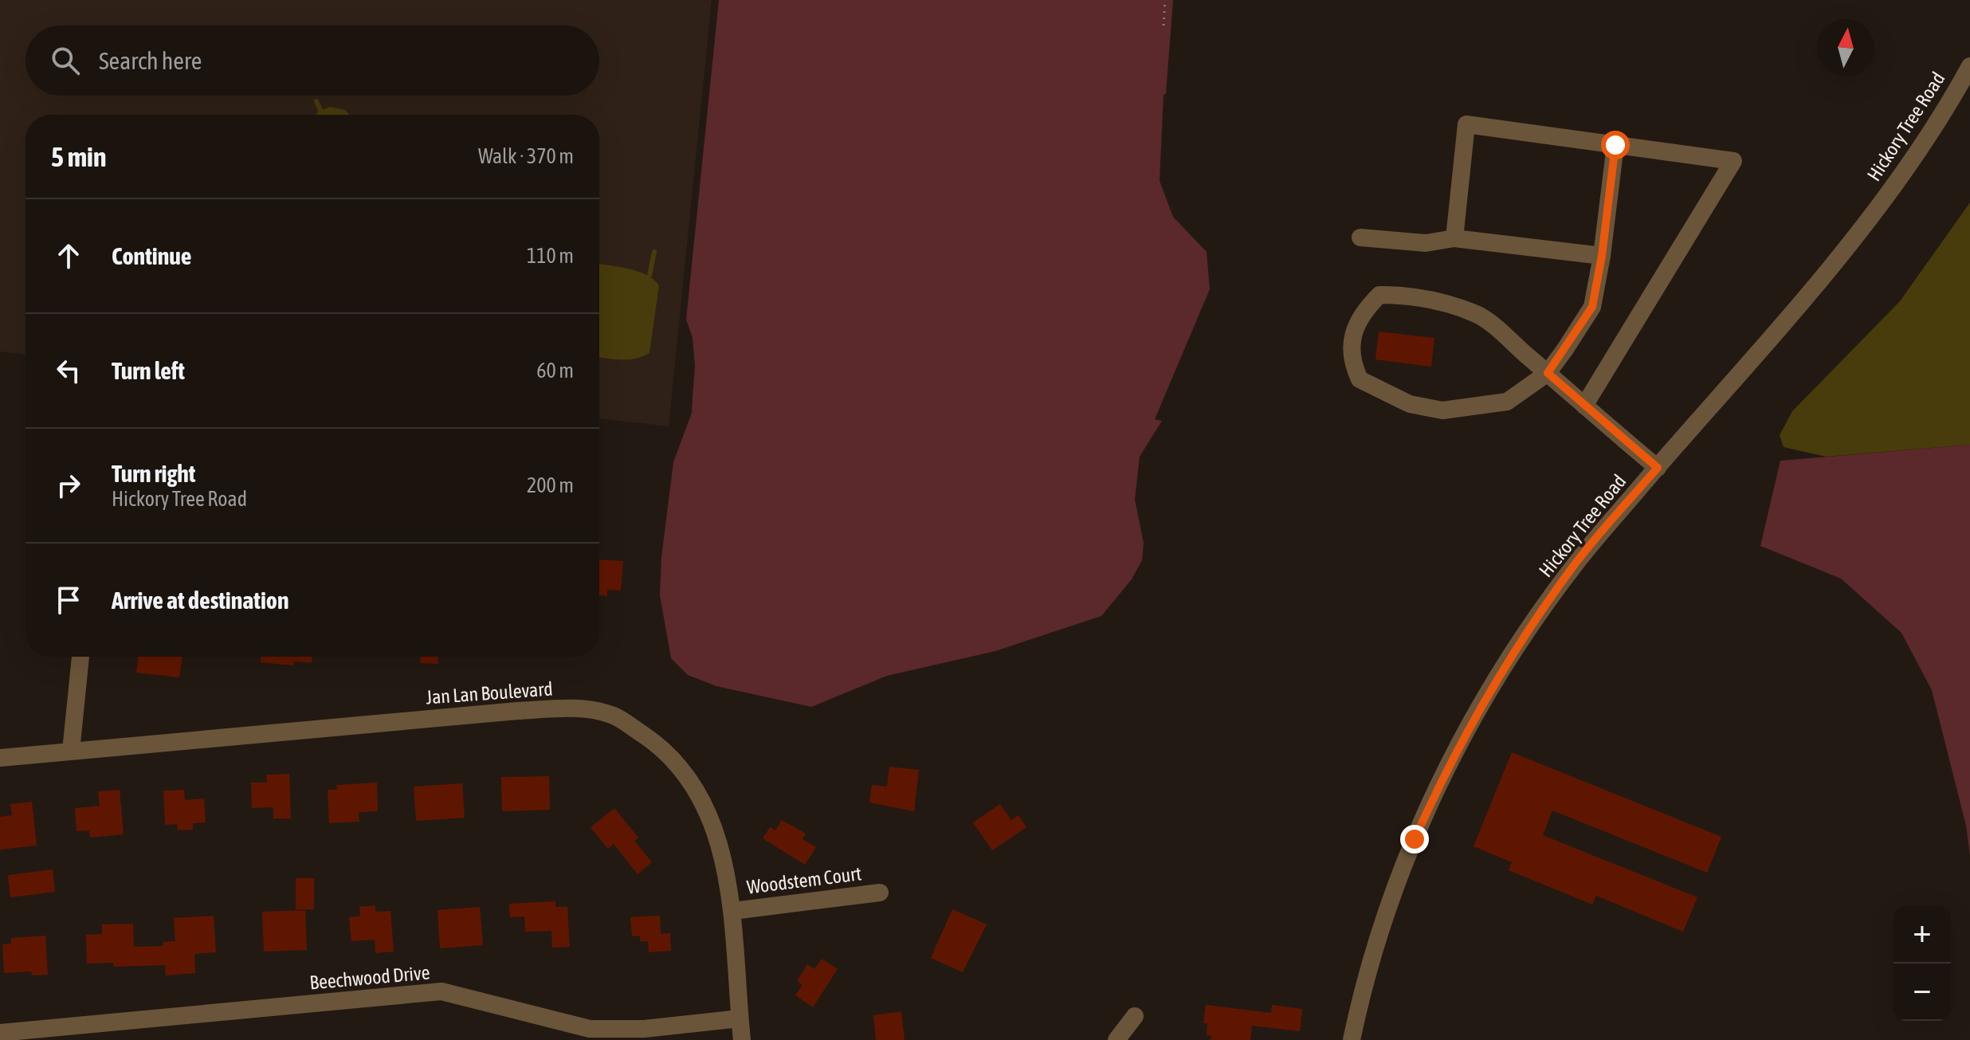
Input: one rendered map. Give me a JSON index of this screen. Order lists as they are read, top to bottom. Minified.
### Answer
{"streets":{"street":["Hickory Tree Road","Jan Lan Boulevard","Woodstem Court","Beechwood Drive"]},"crossings":[["Jan Lan Boulevard","Woodstem Court"],["Jan Lan Boulevard","Beechwood Drive"]],"north":"top","page":{"search":"Search here","heading":["5 min","Walk · 370 m"],"list":[["Continue","110 m"],["Turn left","60 m"],["Turn right","Hickory Tree Road","200 m"],"Arrive at destination"],"map_buttons":["+","−"]}}
